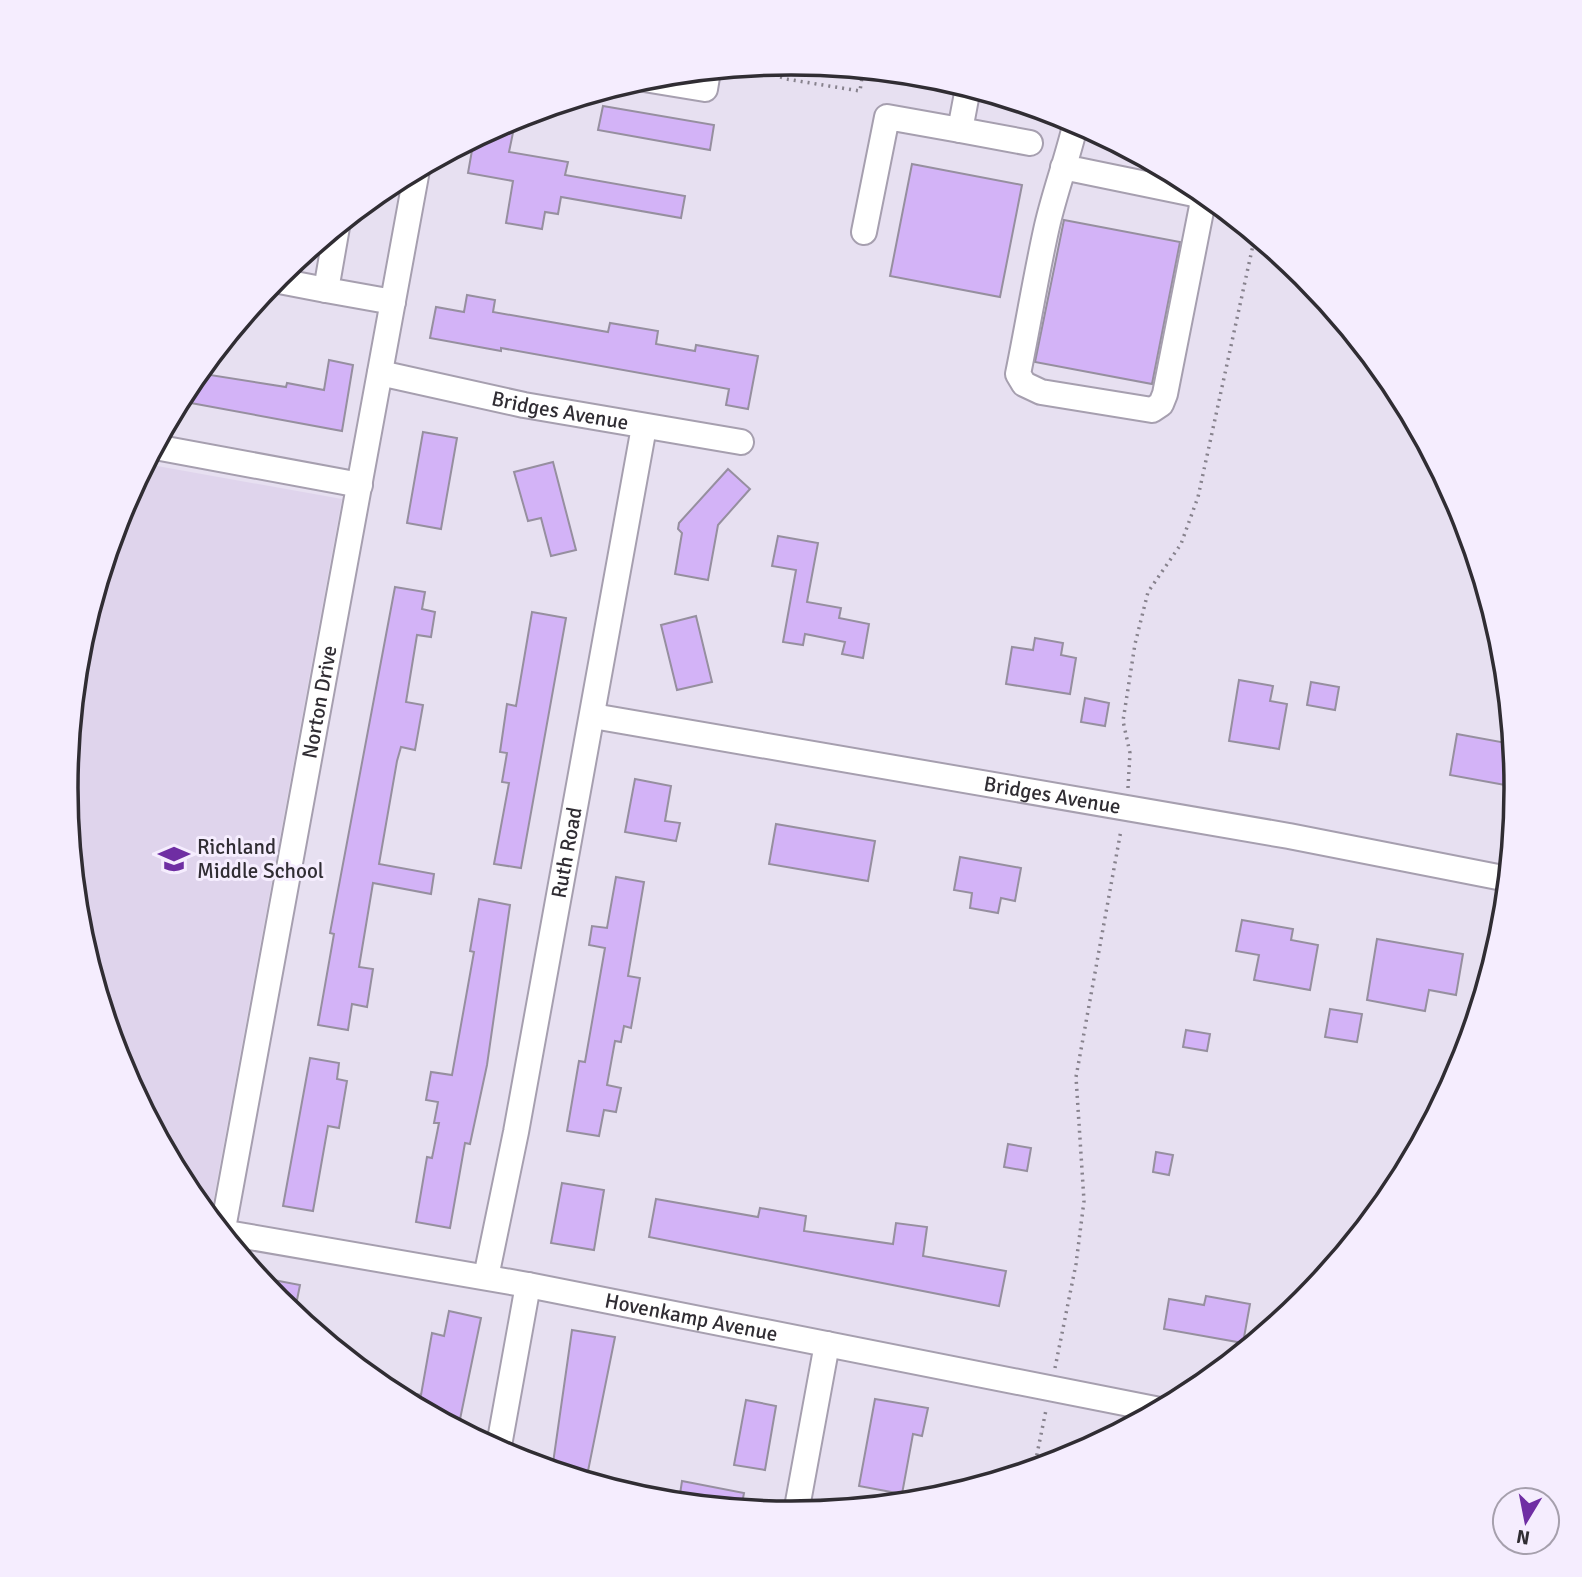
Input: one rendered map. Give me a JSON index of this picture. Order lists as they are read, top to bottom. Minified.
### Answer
{"streets":{"street":["Bridges Avenue","Norton Drive","Ruth Road","Hovenkamp Avenue"]},"crossings":[["Bridges Avenue","Norton Drive"],["Bridges Avenue","Ruth Road"],["Ruth Road","Hovenkamp Avenue"]],"places":{"school or university":["Richland Middle School"]},"north":"bottom"}
